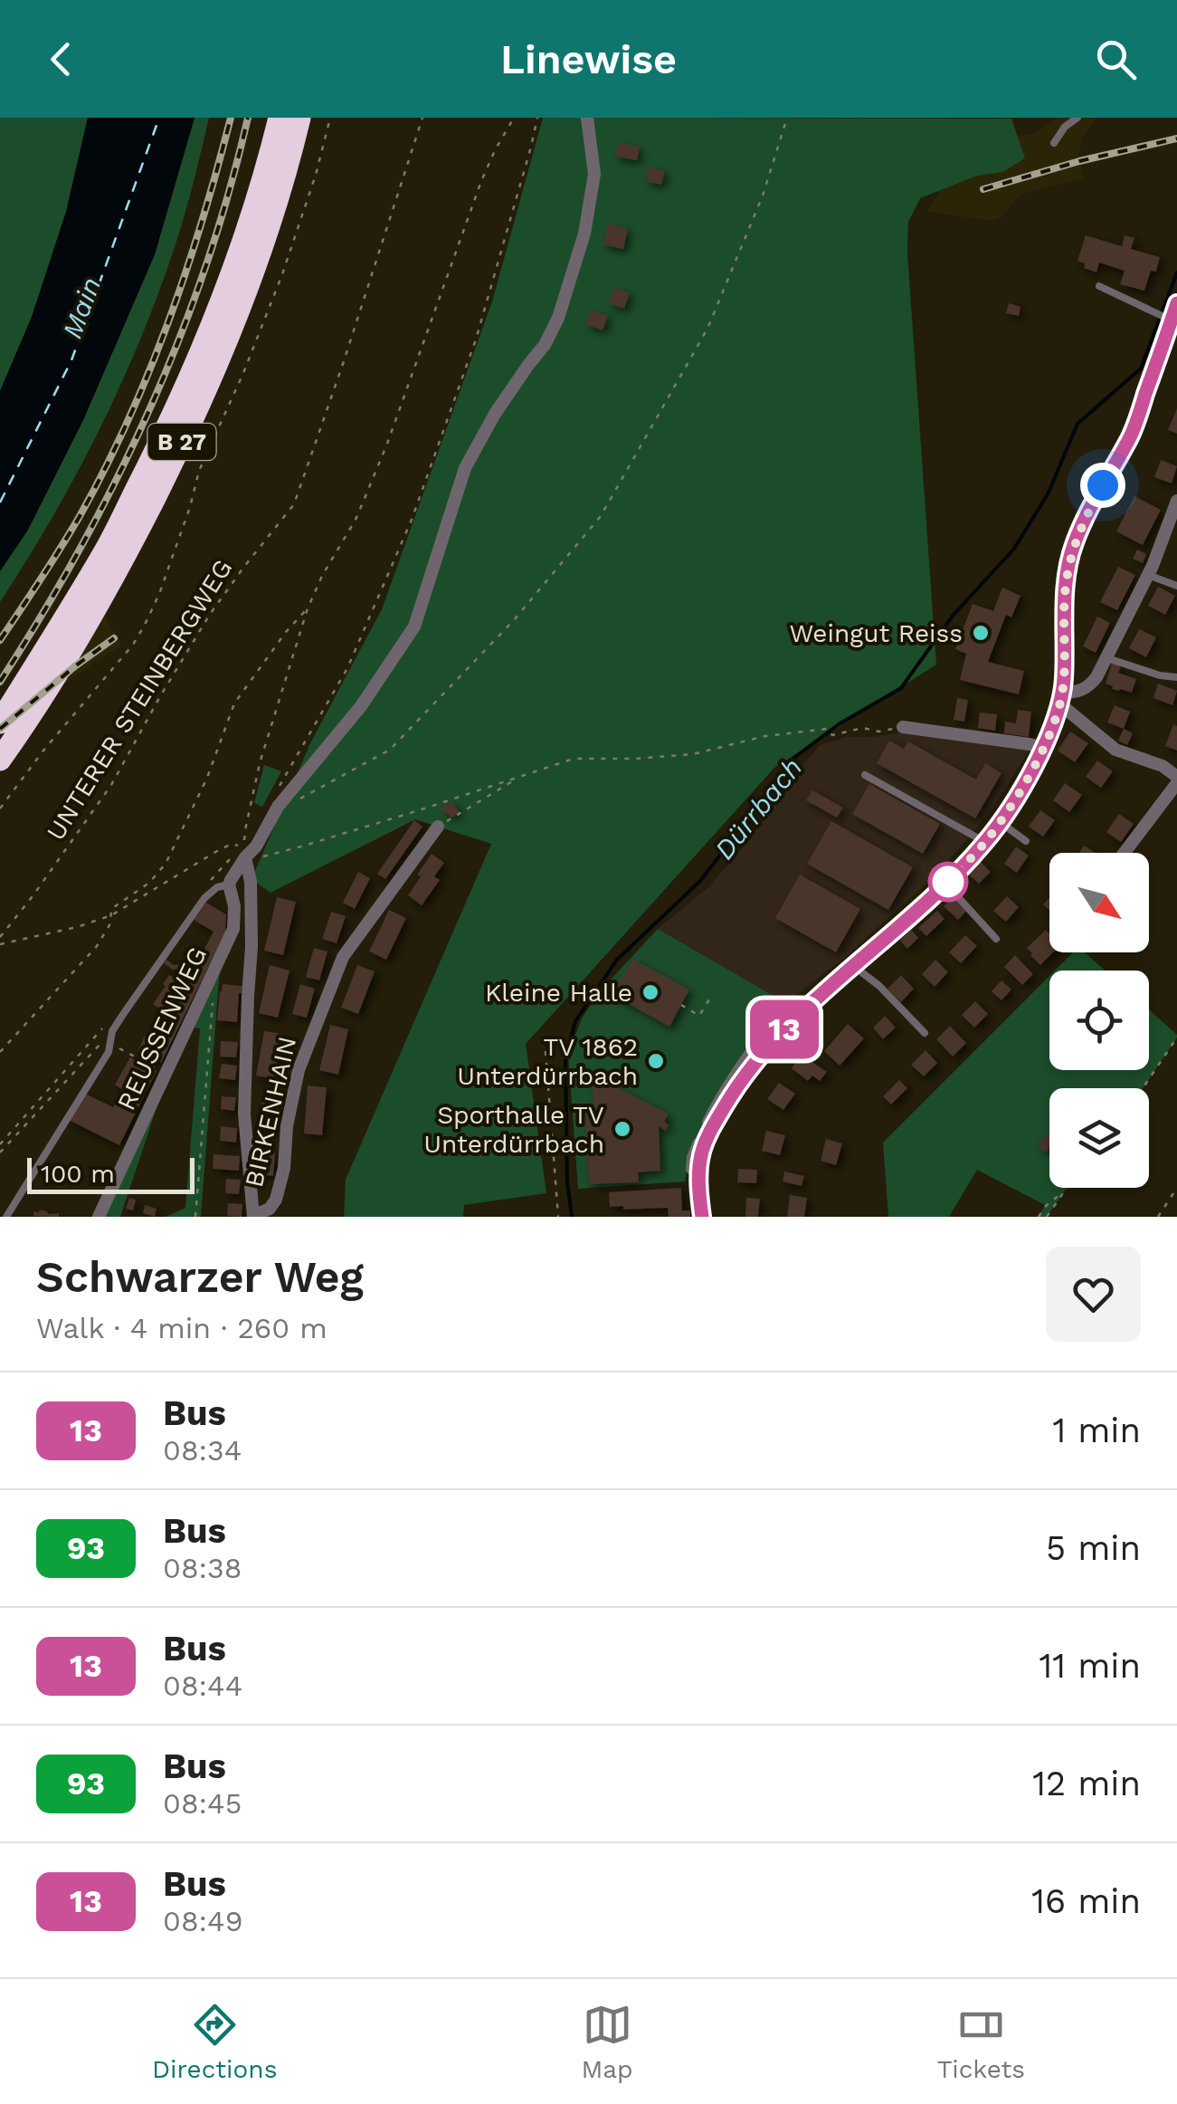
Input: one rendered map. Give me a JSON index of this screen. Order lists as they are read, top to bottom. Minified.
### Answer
{"streets":{"highway":["B 27"],"street":["REUSSENWEG","BIRKENHAIN"],"path":["UNTERER STEINBERGWEG"]},"water":["Main","Dürrbach"],"places":["Weingut Reiss","Kleine Halle","TV 1862 Unterdürrbach","Sporthalle TV Unterdürrbach"],"lines":["bus line 13"],"scale_bar":"100 m","north":"bottom right","page":{"header":"Linewise","on_map":"13","scale":"100 m","heading":["Schwarzer Weg","Walk · 4 min · 260 m"],"list":[{"mark":"13","name":"Bus","note":"08:34","value":"1 min"},{"mark":"93","name":"Bus","note":"08:38","value":"5 min"},{"mark":"13","name":"Bus","note":"08:44","value":"11 min"},{"mark":"93","name":"Bus","note":"08:45","value":"12 min"},{"mark":"13","name":"Bus","note":"08:49","value":"16 min"}],"tabs":["Directions","Map","Tickets"]}}
